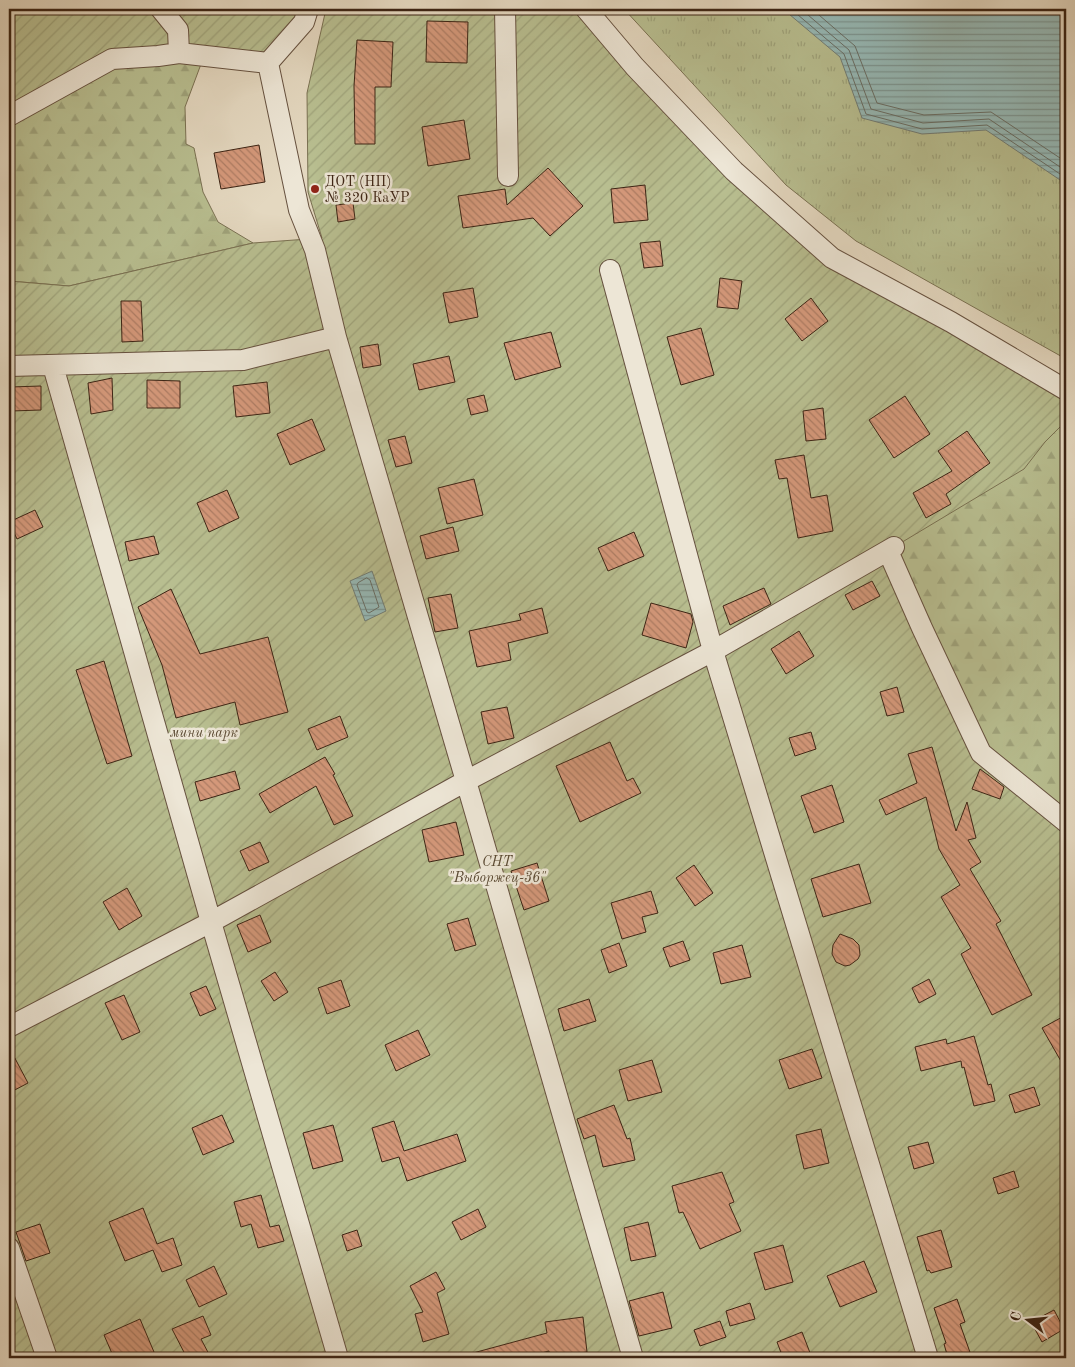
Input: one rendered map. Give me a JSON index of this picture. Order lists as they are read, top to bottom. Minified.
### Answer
{"parks":["мини парк","СНТ \"Выборжец-36\""],"places":["ДОТ (НП) № 320 КаУР"],"north":"left"}
